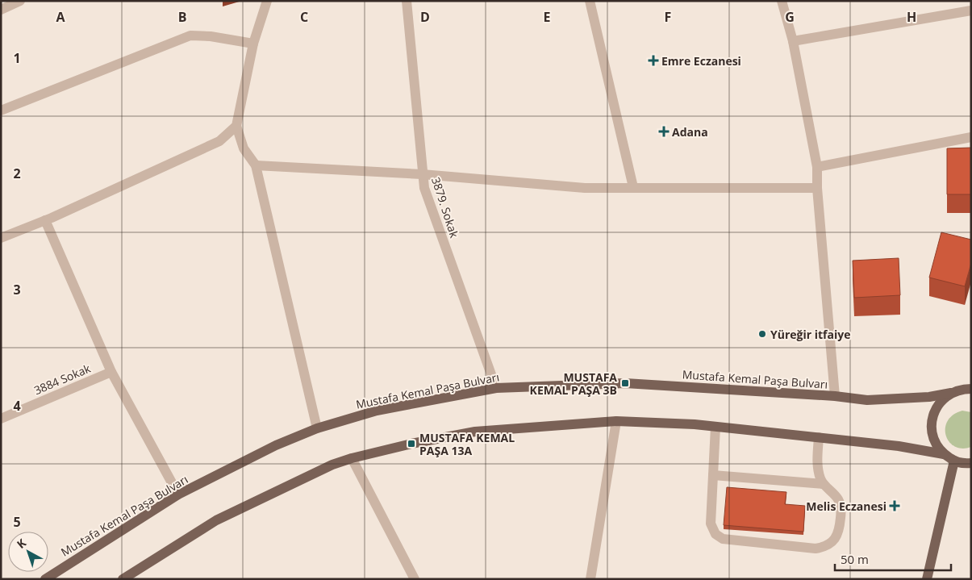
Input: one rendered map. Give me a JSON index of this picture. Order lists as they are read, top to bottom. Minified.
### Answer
{"streets":{"main road":["Mustafa Kemal Paşa Bulvarı"],"street":["3879. Sokak","3884 Sokak"]},"crossings":[["3879. Sokak","Mustafa Kemal Paşa Bulvarı"]],"places":{"health":["Emre Eczanesi","Adana","Melis Eczanesi"],"other":["Yüreğir itfaiye"],"transit":["MUSTAFA KEMAL PAŞA 3B","MUSTAFA KEMAL PAŞA 13A"]},"scale_bar":"50 m","north":"top left","grid":{"columns":["A","B","C","D","E","F","G","H"],"rows":["1","2","3","4","5"]}}
